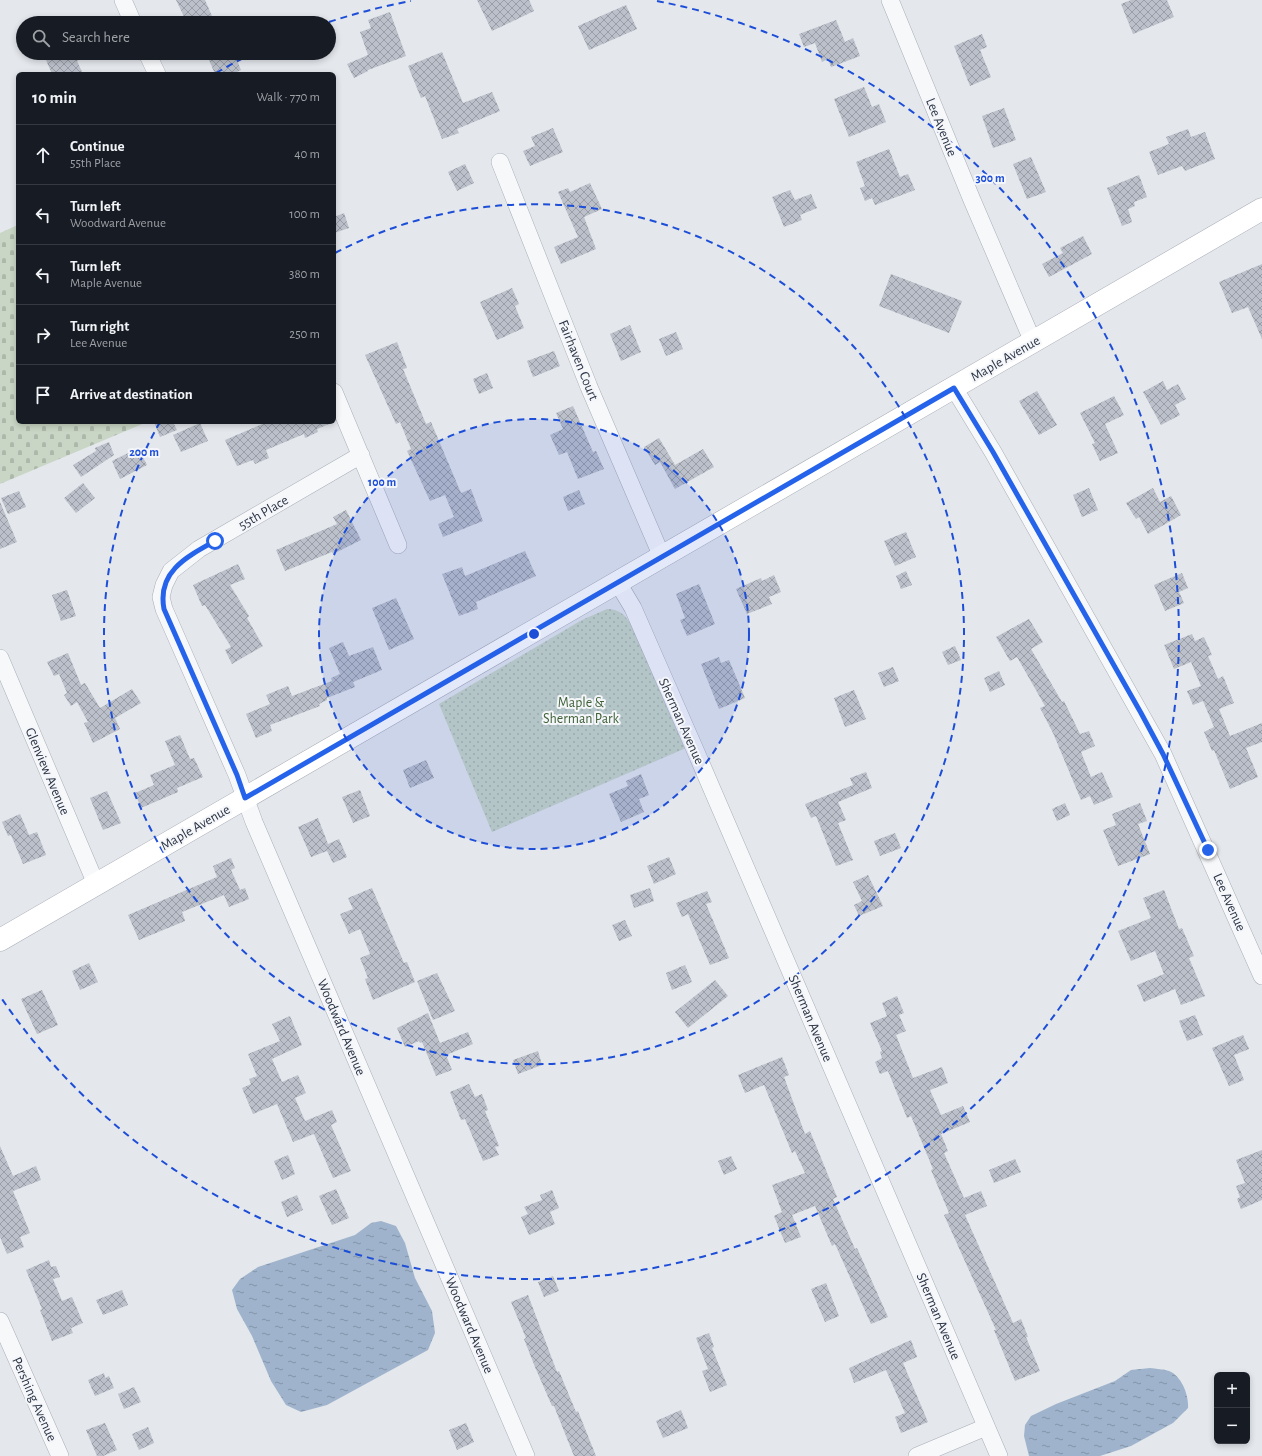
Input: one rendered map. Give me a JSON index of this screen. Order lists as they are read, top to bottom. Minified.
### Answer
{"streets":{"main road":["Maple Avenue"],"street":["Lee Avenue","Fairhaven Court","55th Place","Sherman Avenue","Glenview Avenue","Woodward Avenue","Pershing Avenue"]},"crossings":[["Lee Avenue","Maple Avenue"],["Maple Avenue","Fairhaven Court"],["Maple Avenue","Sherman Avenue"],["Maple Avenue","Glenview Avenue"],["Maple Avenue","Woodward Avenue"],["55th Place","Woodward Avenue"]],"parks":["Maple & Sherman Park"],"page":{"search":"Search here","heading":["10 min","Walk · 770 m"],"list":[["Continue","55th Place","40 m"],["Turn left","Woodward Avenue","100 m"],["Turn left","Maple Avenue","380 m"],["Turn right","Lee Avenue","250 m"],"Arrive at destination"],"map_buttons":["+","−"]},"rings":["300 m","200 m","100 m"]}
